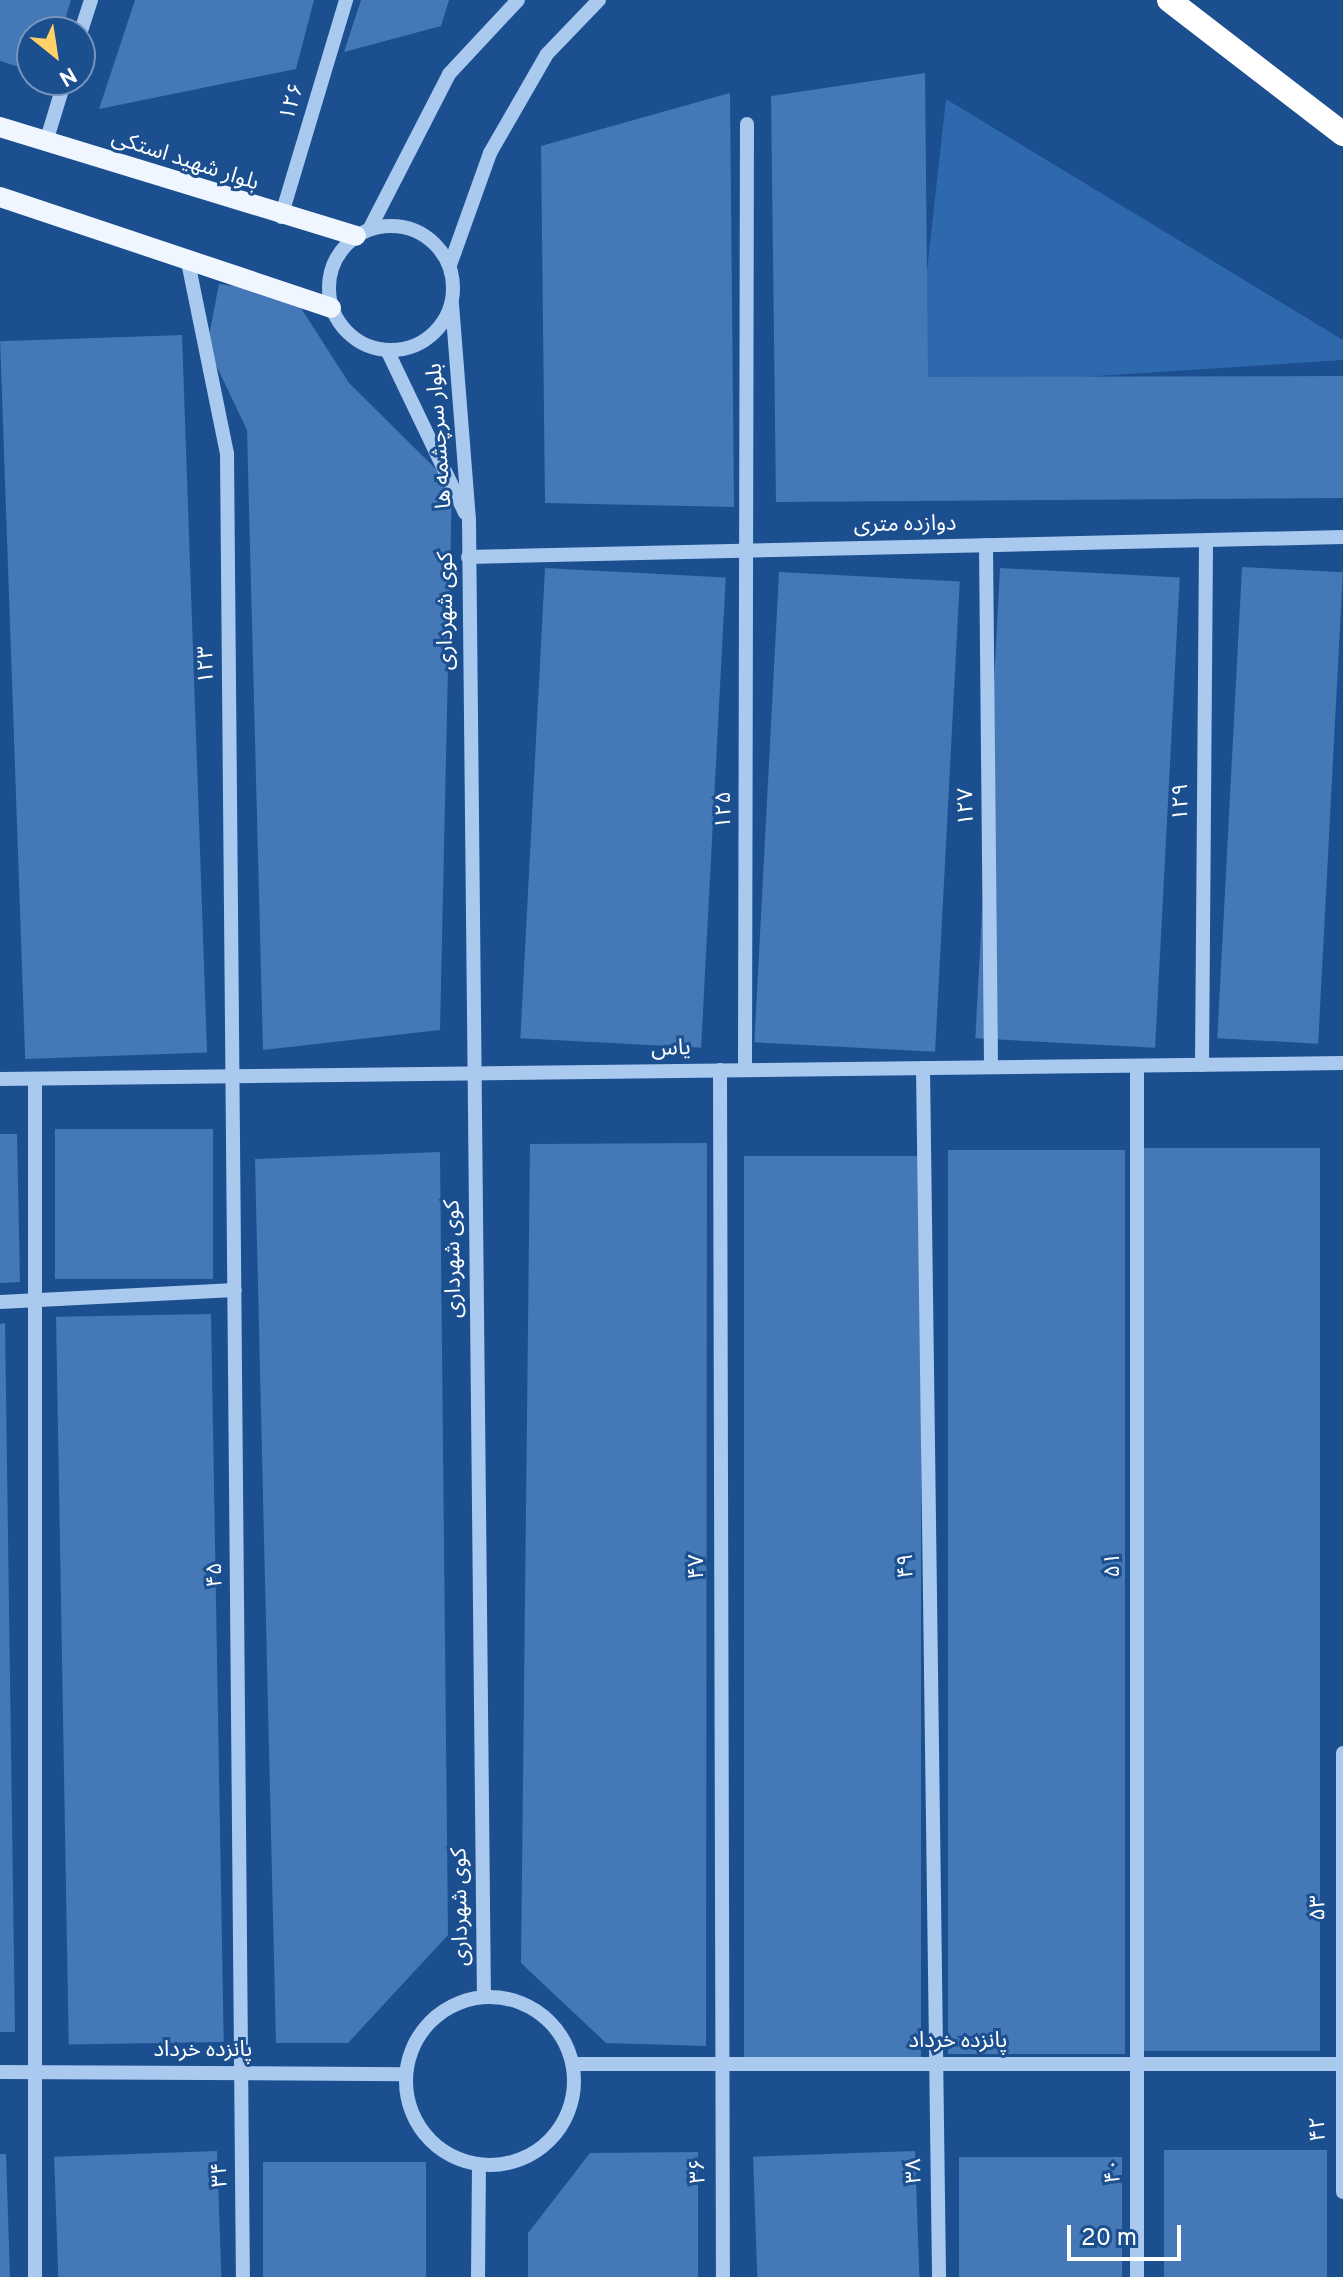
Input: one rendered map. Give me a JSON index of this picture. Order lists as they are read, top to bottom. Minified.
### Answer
{"streets":{"main road":["بلوار شهید استکی"],"street":["۱۲۶","بلوار سرچشمه ها","دوازده متری","کوی شهرداری","۱۲۳","۱۲۹","۱۲۷","۱۲۵","یاس","۵۱","۴۹","۴۷","۴۵","۵۳","پانزده خرداد","۴۲","۳۶","۳۸","۴۰","۳۴"]},"crossings":[["۱۲۶","بلوار شهید استکی"],["بلوار شهید استکی","بلوار سرچشمه ها"],["بلوار سرچشمه ها","کوی شهرداری"],["دوازده متری","کوی شهرداری"],["دوازده متری","۱۲۹"],["دوازده متری","۱۲۷"],["دوازده متری","۱۲۵"],["کوی شهرداری","یاس"],["کوی شهرداری","پانزده خرداد"],["۱۲۳","یاس"],["۱۲۳","۴۵"],["۱۲۹","یاس"],["۱۲۷","یاس"],["۱۲۵","یاس"],["یاس","۵۱"],["یاس","۴۹"],["یاس","۴۷"],["یاس","۴۵"],["۵۱","پانزده خرداد"],["۵۱","۴۰"],["۴۹","پانزده خرداد"],["۴۹","۳۸"],["۴۷","پانزده خرداد"],["۴۷","۳۶"],["۴۵","پانزده خرداد"],["۴۵","۳۴"],["۵۳","پانزده خرداد"],["۵۳","۴۲"],["پانزده خرداد","۴۲"],["پانزده خرداد","۳۶"],["پانزده خرداد","۳۸"],["پانزده خرداد","۴۰"],["پانزده خرداد","۳۴"]],"scale_bar":"20 m","north":"bottom right"}
